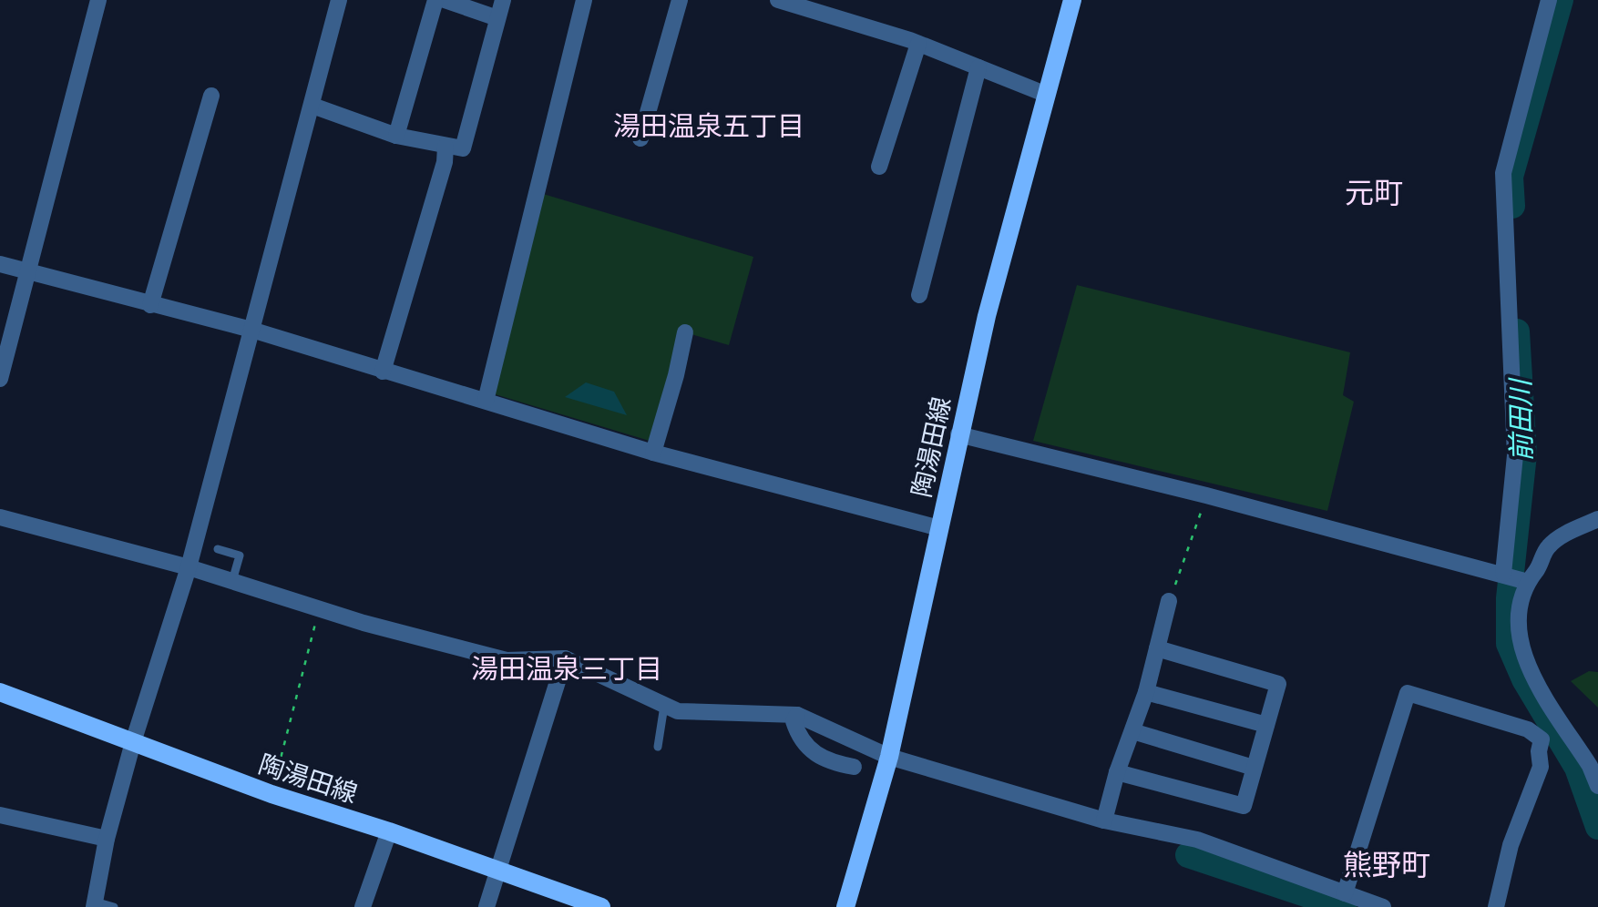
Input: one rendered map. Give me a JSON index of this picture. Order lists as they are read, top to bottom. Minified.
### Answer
{"streets":{"main road":["陶湯田線"]},"districts":["湯田温泉五丁目","元町","湯田温泉三丁目","熊野町"],"water":["前田川"]}
